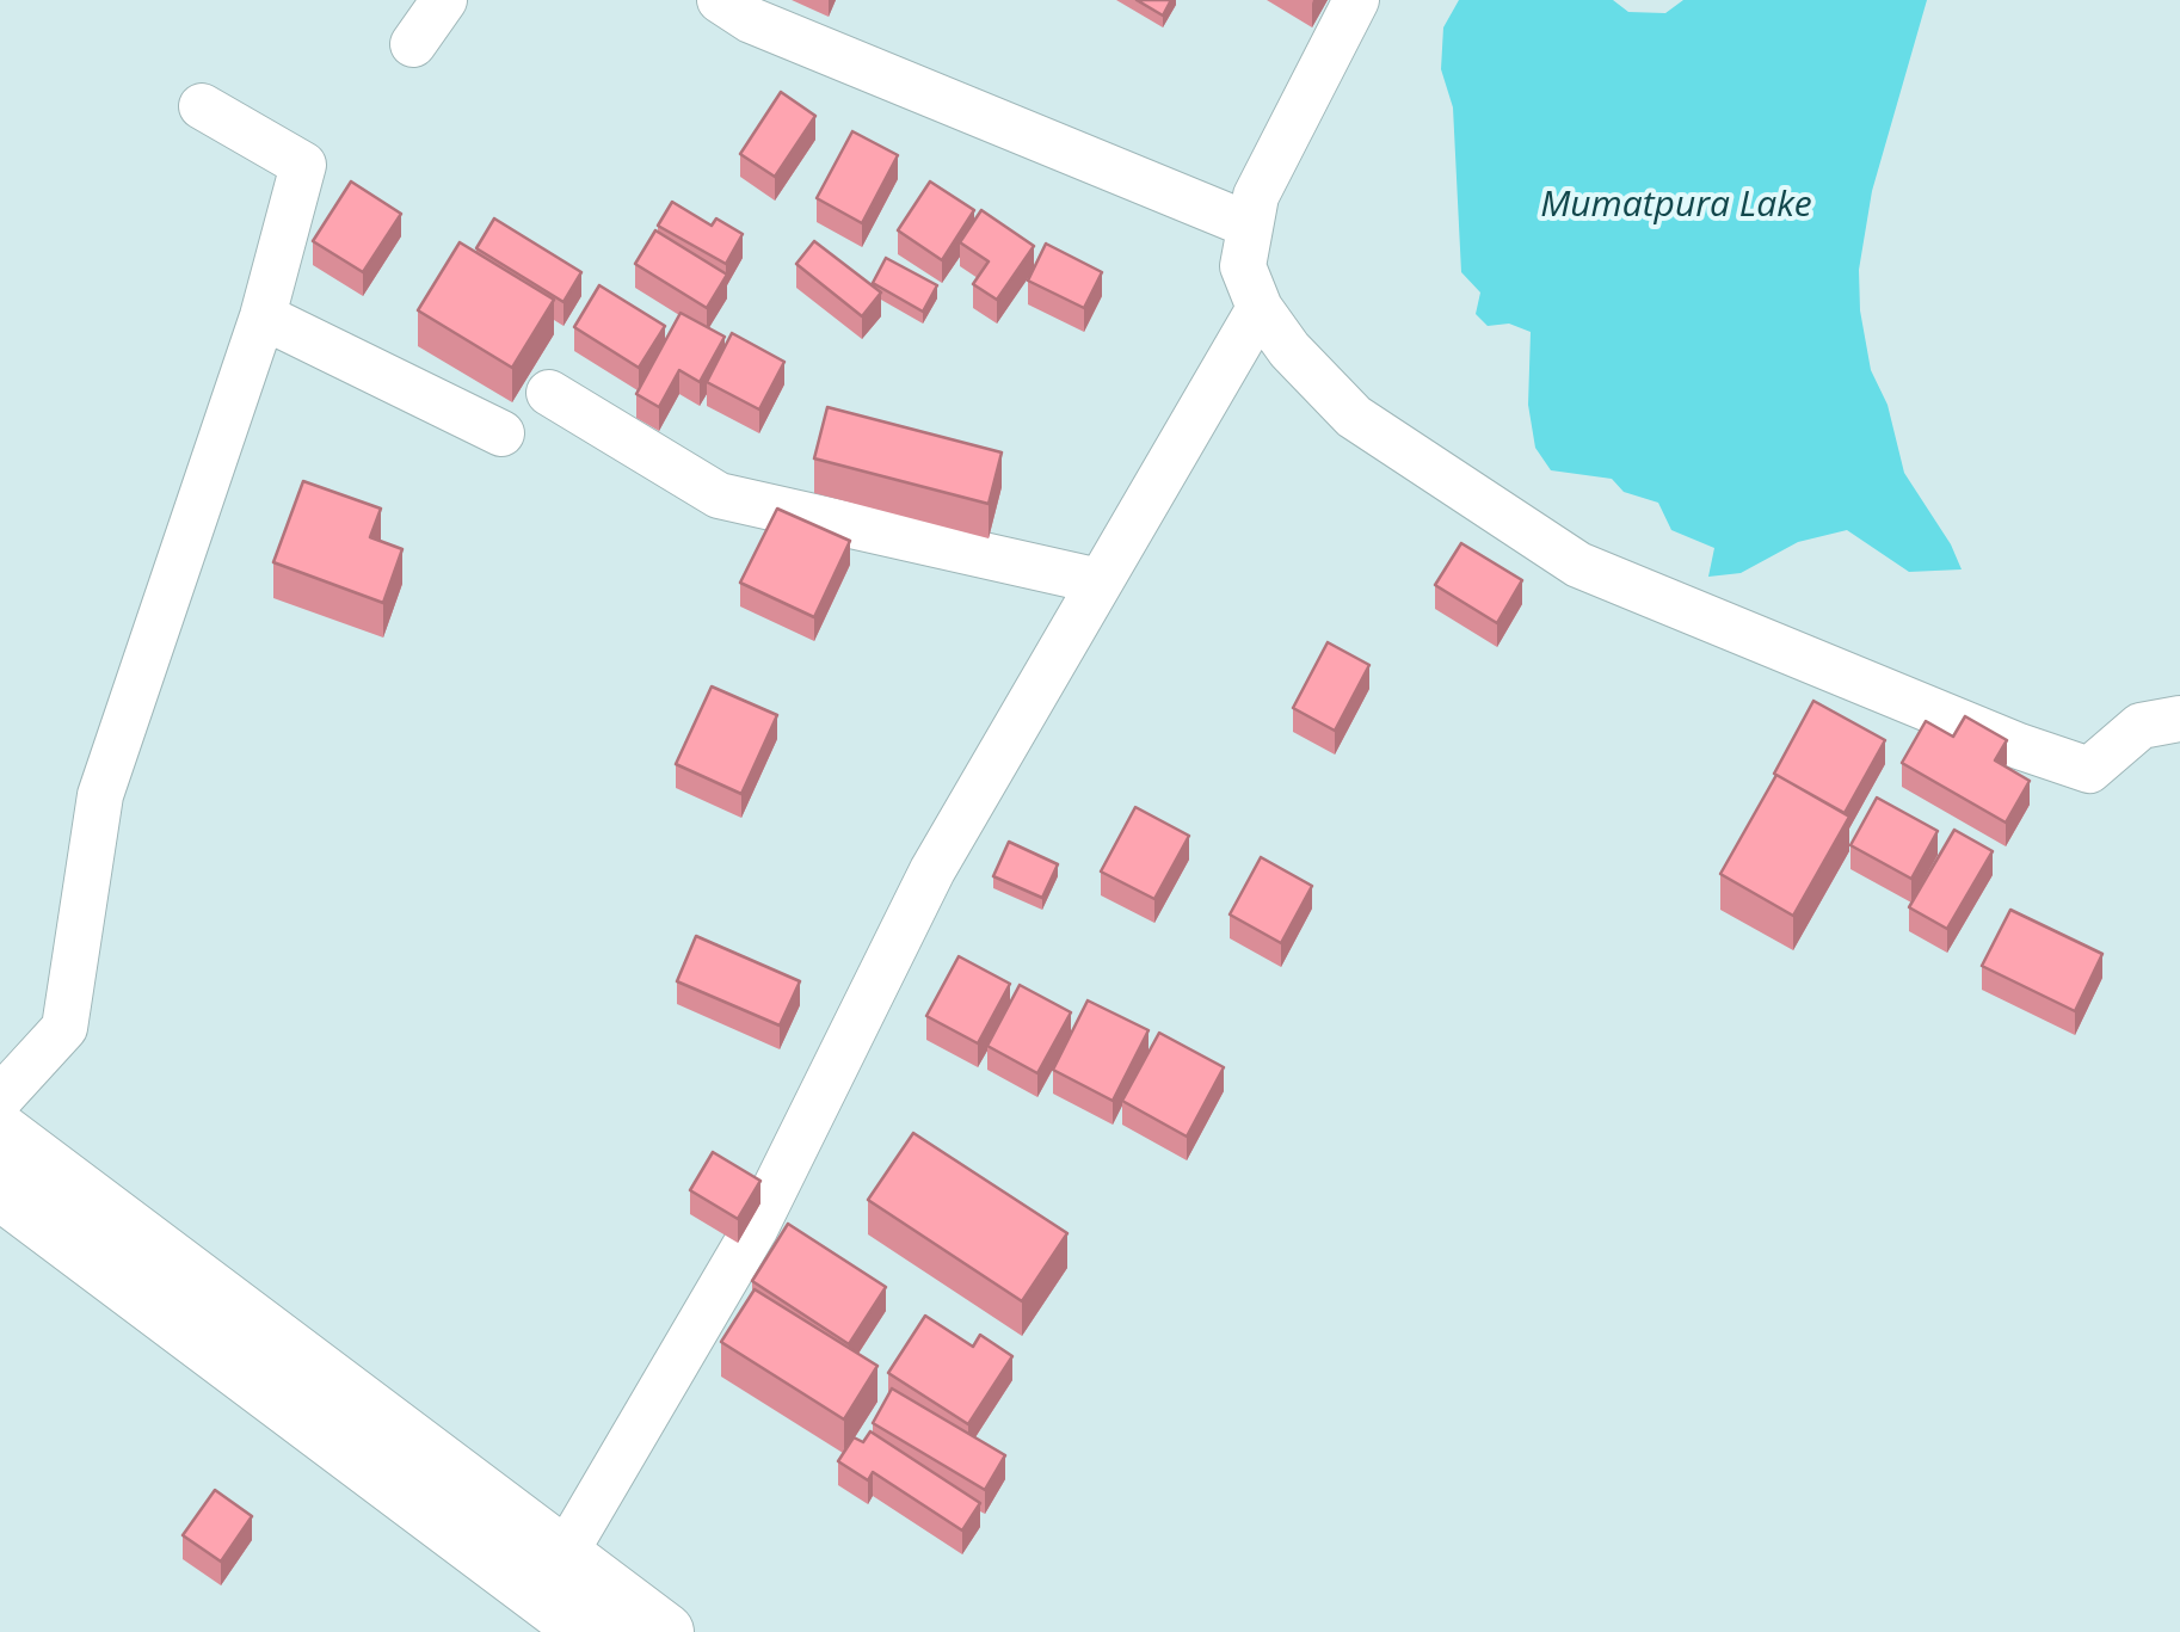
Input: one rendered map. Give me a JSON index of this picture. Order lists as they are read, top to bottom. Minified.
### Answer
{"water":["Mumatpura Lake"]}
